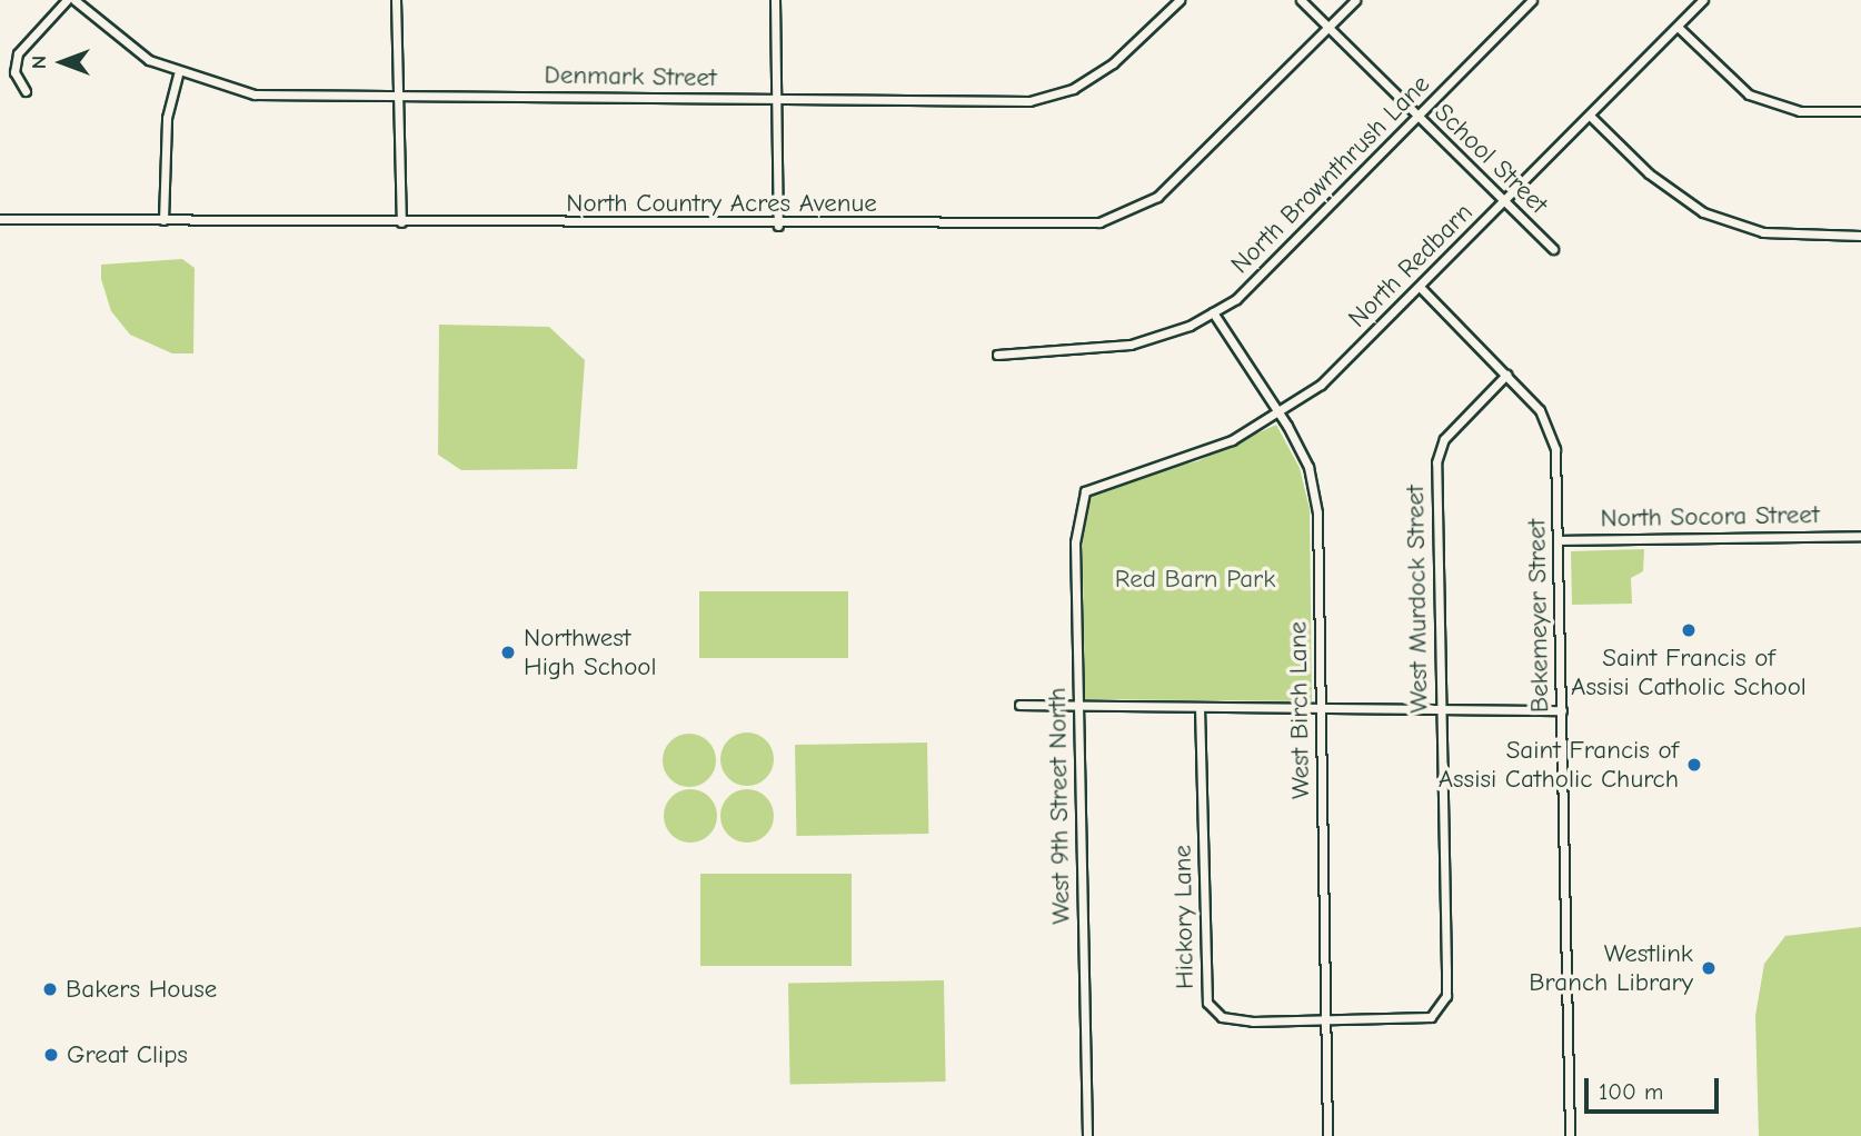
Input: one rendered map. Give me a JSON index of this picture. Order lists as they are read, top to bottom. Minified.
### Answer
{"streets":{"street":["Denmark Street","School Street","North Brownthrush Lane","North Country Acres Avenue","North Redbarn","North Socora Street","West Murdock Street","Bekemeyer Street","West Birch Lane","West 9th Street North","Hickory Lane"]},"crossings":[["School Street","North Brownthrush Lane"],["School Street","North Country Acres Avenue"],["School Street","North Redbarn"],["North Brownthrush Lane","West Birch Lane"],["North Redbarn","Bekemeyer Street"],["North Redbarn","West Birch Lane"],["North Redbarn","West 9th Street North"],["North Socora Street","Bekemeyer Street"],["West Murdock Street","Bekemeyer Street"],["West Murdock Street","West Birch Lane"],["West Murdock Street","Hickory Lane"],["West Birch Lane","Hickory Lane"]],"parks":["Red Barn Park"],"places":["Saint Francis of Assisi Catholic School","Northwest High School","Saint Francis of Assisi Catholic Church","Westlink Branch Library","Bakers House","Great Clips"],"scale_bar":"100 m","north":"left"}
